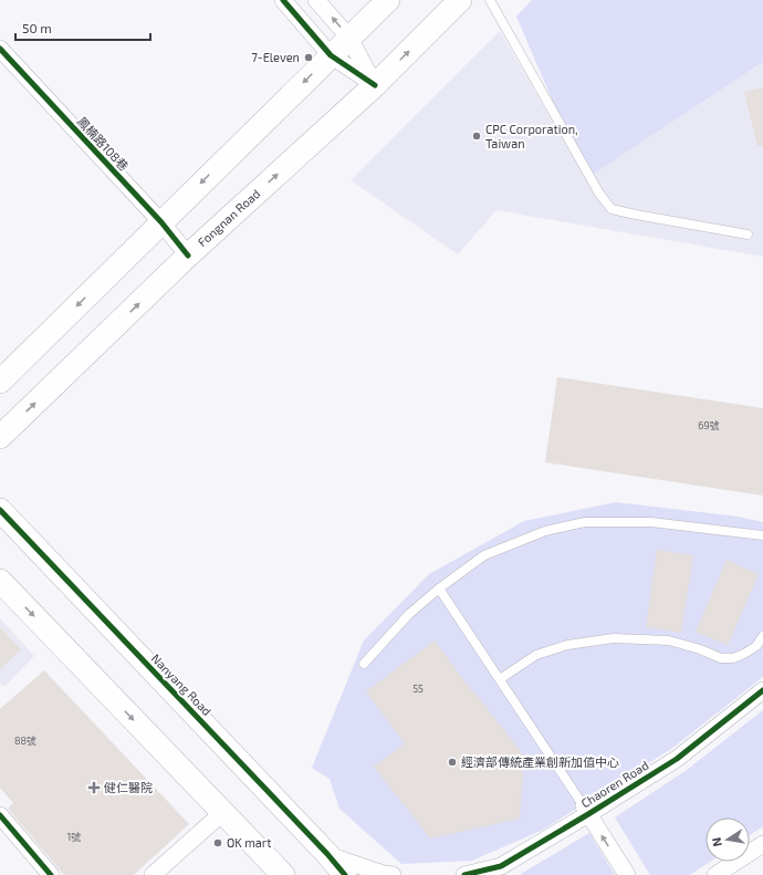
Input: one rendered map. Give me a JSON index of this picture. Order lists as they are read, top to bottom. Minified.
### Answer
{"streets":{"main road":["Fongnan Road","Nanyang Road"],"street":["鳳楠路108巷","Chaoren Road"]},"crossings":[["鳳楠路108巷","Fongnan Road"]],"places":{"other":["7-Eleven","CPC Corporation, Taiwan","經濟部傳統產業創新加值中心","OK mart"],"health":["健仁醫院"]},"house_numbers":["69號","55","88號","1號"],"scale_bar":"50 m","north":"left"}
